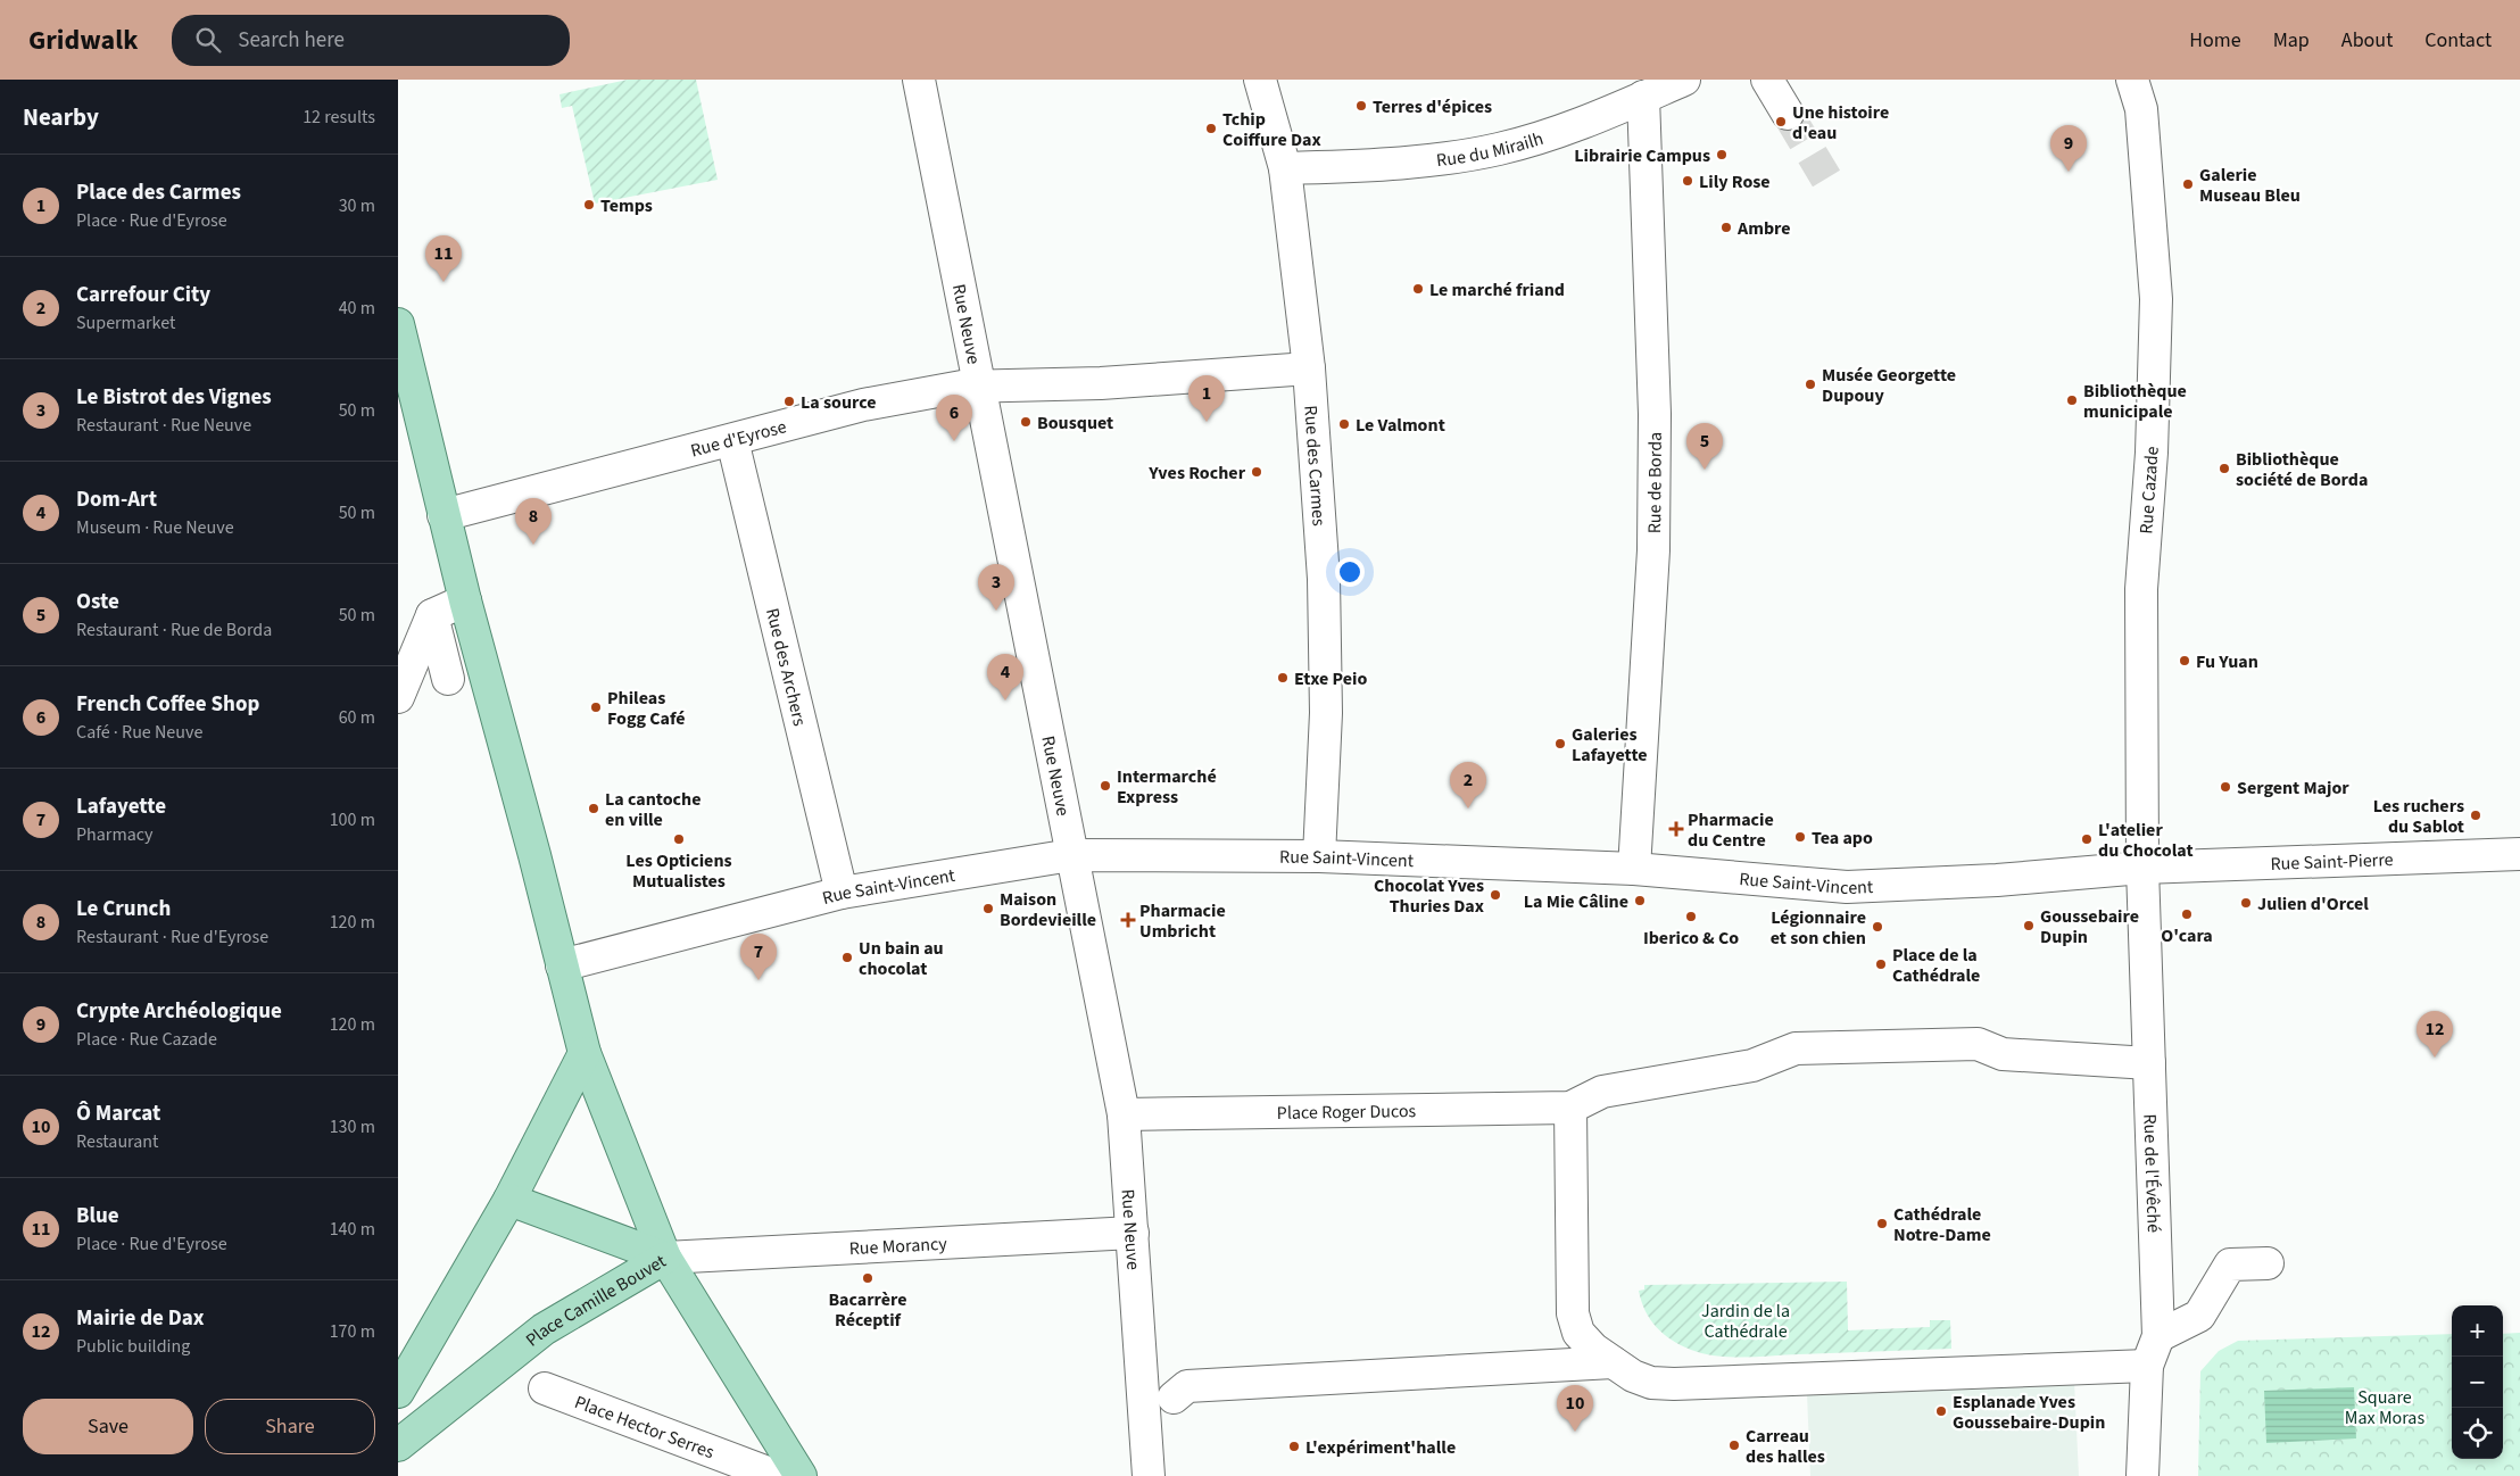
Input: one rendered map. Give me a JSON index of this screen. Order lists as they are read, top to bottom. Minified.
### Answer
{"streets":{"main road":["Place Camille Bouvet"],"street":["Rue du Mirailh","Rue Neuve","Rue d'Eyrose","Rue des Carmes","Rue de Borda","Rue Cazade","Rue des Archers","Rue Saint-Vincent","Rue Saint-Pierre","Place Roger Ducos","Rue de l'Évêché","Rue Morancy","Place Hector Serres"]},"crossings":[["Rue du Mirailh","Rue des Carmes"],["Rue du Mirailh","Rue de Borda"],["Rue Neuve","Rue d'Eyrose"],["Rue Neuve","Rue Saint-Vincent"],["Rue Neuve","Place Roger Ducos"],["Rue Neuve","Rue Morancy"],["Rue d'Eyrose","Rue des Carmes"],["Rue d'Eyrose","Rue des Archers"],["Rue des Carmes","Rue Saint-Vincent"],["Rue de Borda","Rue Saint-Vincent"],["Rue Cazade","Rue Saint-Vincent"],["Rue Cazade","Rue Saint-Pierre"],["Rue Cazade","Rue de l'Évêché"],["Rue des Archers","Rue Saint-Vincent"],["Rue Saint-Vincent","Rue Saint-Pierre"],["Rue Saint-Vincent","Rue de l'Évêché"],["Rue Saint-Pierre","Rue de l'Évêché"],["Place Roger Ducos","Rue de l'Évêché"],["Rue Morancy","Place Camille Bouvet"]],"parks":["Jardin de la Cathédrale","Square Max Moras"],"places":{"other":["Terres d'épices","Une histoire d'eau","Tchip Coiffure Dax","Librairie Campus","Lily Rose","Galerie Museau Bleu","Temps","Ambre","Le marché friand","Musée Georgette Dupouy","Bibliothèque municipale","La source","Bousquet","Le Valmont","Bibliothèque société de Borda","Yves Rocher","Fu Yuan","Etxe Peio","Phileas Fogg Café","Galeries Lafayette","Intermarché Express","Sergent Major","La cantoche en ville","Les ruchers du Sablot","Tea apo","Les Opticiens Mutualistes","L'atelier du Chocolat","Chocolat Yves Thuries Dax","La Mie Câline","Julien d'Orcel","Maison Bordevieille","O'cara","Iberico & Co","Goussebaire Dupin","Légionnaire et son chien","Un bain au chocolat","Place de la Cathédrale","Cathédrale Notre-Dame","Bacarrère Réceptif","Esplanade Yves Goussebaire-Dupin","Carreau des halles","L'expériment'halle"],"health":["Pharmacie du Centre","Pharmacie Umbricht"]},"page":{"header":"Gridwalk","search":"Search here","nav":["Home","Map","About","Contact"],"heading":["Nearby","12 results"],"pins":["9","11","1","6","5","8","3","4","2","7","12","10"],"list":[{"mark":"1","name":"Place des Carmes","note":"Place · Rue d'Eyrose","value":"30 m"},{"mark":"2","name":"Carrefour City","note":"Supermarket","value":"40 m"},{"mark":"3","name":"Le Bistrot des Vignes","note":"Restaurant · Rue Neuve","value":"50 m"},{"mark":"4","name":"Dom-Art","note":"Museum · Rue Neuve","value":"50 m"},{"mark":"5","name":"Oste","note":"Restaurant · Rue de Borda","value":"50 m"},{"mark":"6","name":"French Coffee Shop","note":"Café · Rue Neuve","value":"60 m"},{"mark":"7","name":"Lafayette","note":"Pharmacy","value":"100 m"},{"mark":"8","name":"Le Crunch","note":"Restaurant · Rue d'Eyrose","value":"120 m"},{"mark":"9","name":"Crypte Archéologique","note":"Place · Rue Cazade","value":"120 m"},{"mark":"10","name":"Ô Marcat","note":"Restaurant","value":"130 m"},{"mark":"11","name":"Blue","note":"Place · Rue d'Eyrose","value":"140 m"},{"mark":"12","name":"Mairie de Dax","note":"Public building","value":"170 m"}],"map_buttons":["+","−"],"buttons":["Save","Share"]}}
